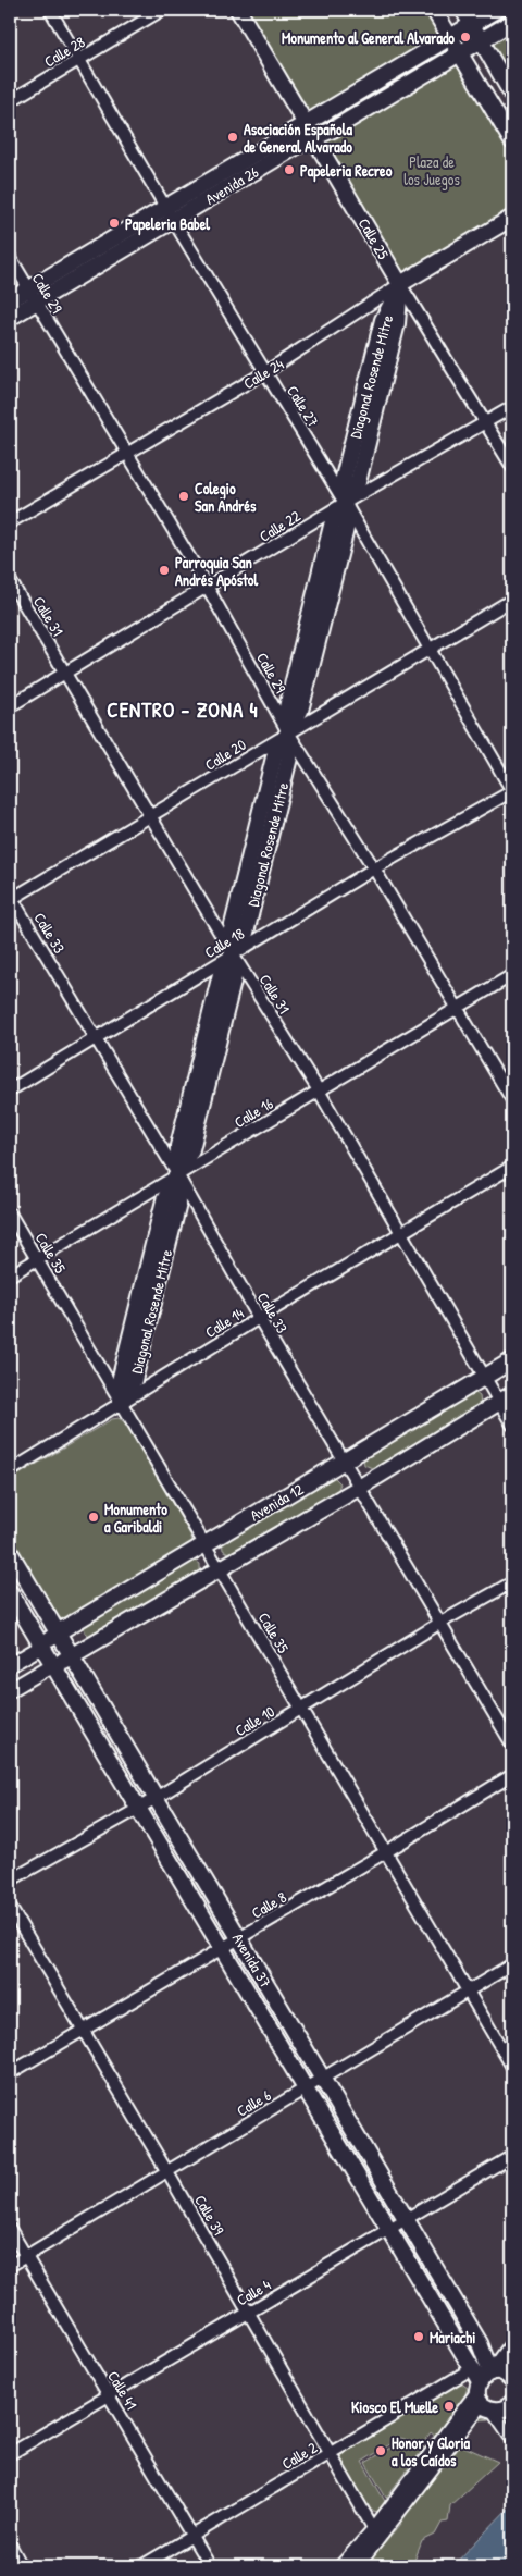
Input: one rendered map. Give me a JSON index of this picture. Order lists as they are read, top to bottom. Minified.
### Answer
{"streets":{"main road":["Avenida 26","Calle 25","Calle 24","Diagonal Rosende Mitre","Avenida 12","Avenida 37"],"street":["Calle 28","Calle 29","Calle 27","Calle 22","Calle 31","Calle 20","Calle 33","Calle 18","Calle 16","Calle 35","Calle 14","Calle 10","Calle 8","Calle 6","Calle 39","Calle 4","Calle 41","Calle 2"]},"crossings":[["Calle 28","Calle 27"],["Avenida 26","Calle 25"],["Avenida 26","Calle 29"],["Avenida 26","Calle 27"],["Calle 25","Calle 24"],["Calle 25","Diagonal Rosende Mitre"],["Calle 25","Calle 22"],["Calle 29","Calle 24"],["Calle 29","Diagonal Rosende Mitre"],["Calle 29","Calle 22"],["Calle 29","Calle 20"],["Calle 29","Calle 18"],["Calle 29","Calle 16"],["Calle 24","Diagonal Rosende Mitre"],["Calle 24","Calle 27"],["Diagonal Rosende Mitre","Calle 27"],["Diagonal Rosende Mitre","Calle 22"],["Diagonal Rosende Mitre","Calle 31"],["Diagonal Rosende Mitre","Calle 20"],["Diagonal Rosende Mitre","Calle 33"],["Diagonal Rosende Mitre","Calle 18"],["Diagonal Rosende Mitre","Calle 16"],["Diagonal Rosende Mitre","Calle 35"],["Diagonal Rosende Mitre","Calle 14"],["Calle 27","Calle 22"],["Calle 27","Calle 20"],["Calle 27","Calle 18"],["Calle 22","Calle 31"],["Calle 31","Calle 20"],["Calle 31","Calle 18"],["Calle 31","Calle 16"],["Calle 31","Calle 14"],["Calle 31","Avenida 12"],["Calle 20","Calle 33"],["Calle 33","Calle 18"],["Calle 33","Calle 16"],["Calle 33","Calle 14"],["Calle 33","Avenida 12"],["Calle 33","Calle 10"],["Calle 16","Calle 35"],["Calle 35","Calle 14"],["Calle 35","Avenida 12"],["Calle 35","Calle 10"],["Calle 35","Calle 8"],["Calle 35","Calle 6"],["Avenida 12","Avenida 37"],["Calle 10","Avenida 37"],["Calle 8","Avenida 37"],["Calle 8","Calle 39"],["Avenida 37","Calle 6"],["Avenida 37","Calle 4"],["Avenida 37","Calle 2"],["Calle 6","Calle 39"],["Calle 6","Calle 41"],["Calle 39","Calle 4"],["Calle 39","Calle 2"],["Calle 4","Calle 41"],["Calle 41","Calle 2"]],"districts":["CENTRO - ZONA 4"],"parks":["Plaza de los Juegos"],"places":["Monumento al General Alvarado","Asociación Española de General Alvarado","Papeleria Recreo","Papeleria Babel","Colegio San Andrés","Parroquia San Andrés Apóstol","Monumento a Garibaldi","Mariachi","Kiosco El Muelle","Honor y Gloria a los Caídos"]}
